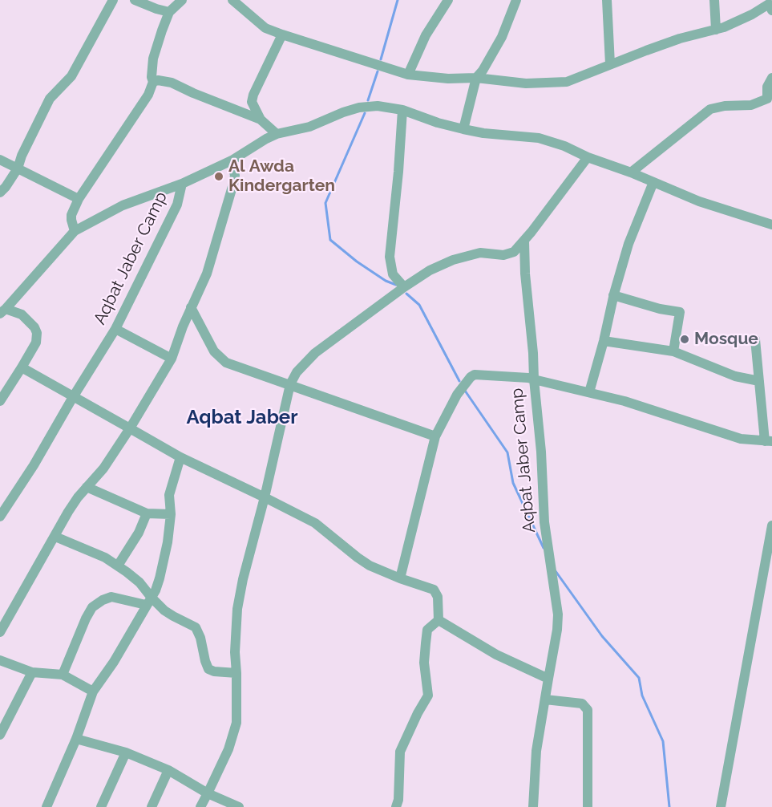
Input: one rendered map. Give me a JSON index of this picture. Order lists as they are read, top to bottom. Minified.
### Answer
{"streets":{"street":["Aqbat Jaber Camp"]},"districts":["Aqbat Jaber"],"places":["Al Awda Kindergarten","Mosque"]}
